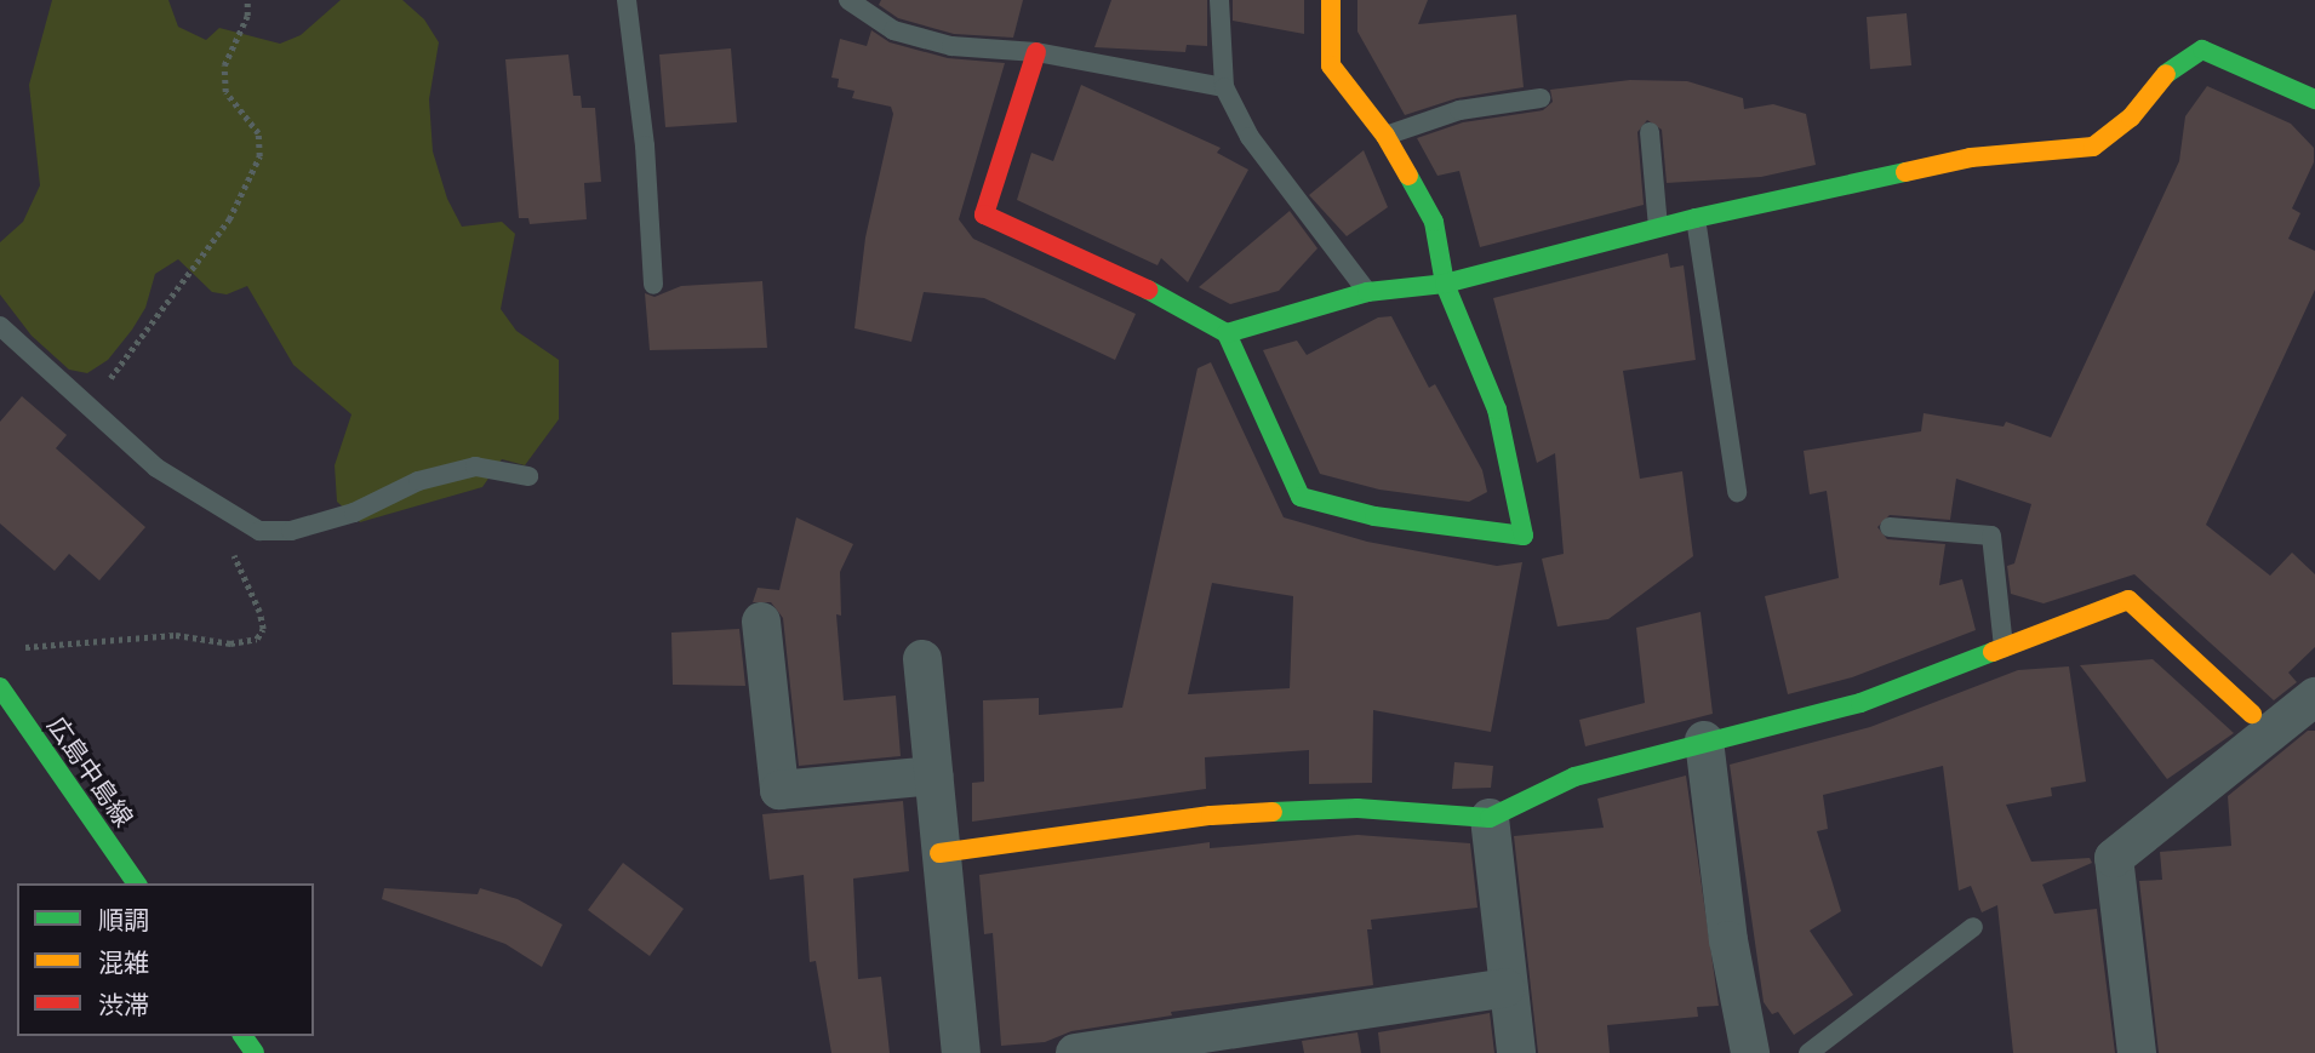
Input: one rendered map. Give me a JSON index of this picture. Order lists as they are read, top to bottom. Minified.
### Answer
{"streets":{"street":["広島中島線"]},"legend":["順調","混雑","渋滞"]}
